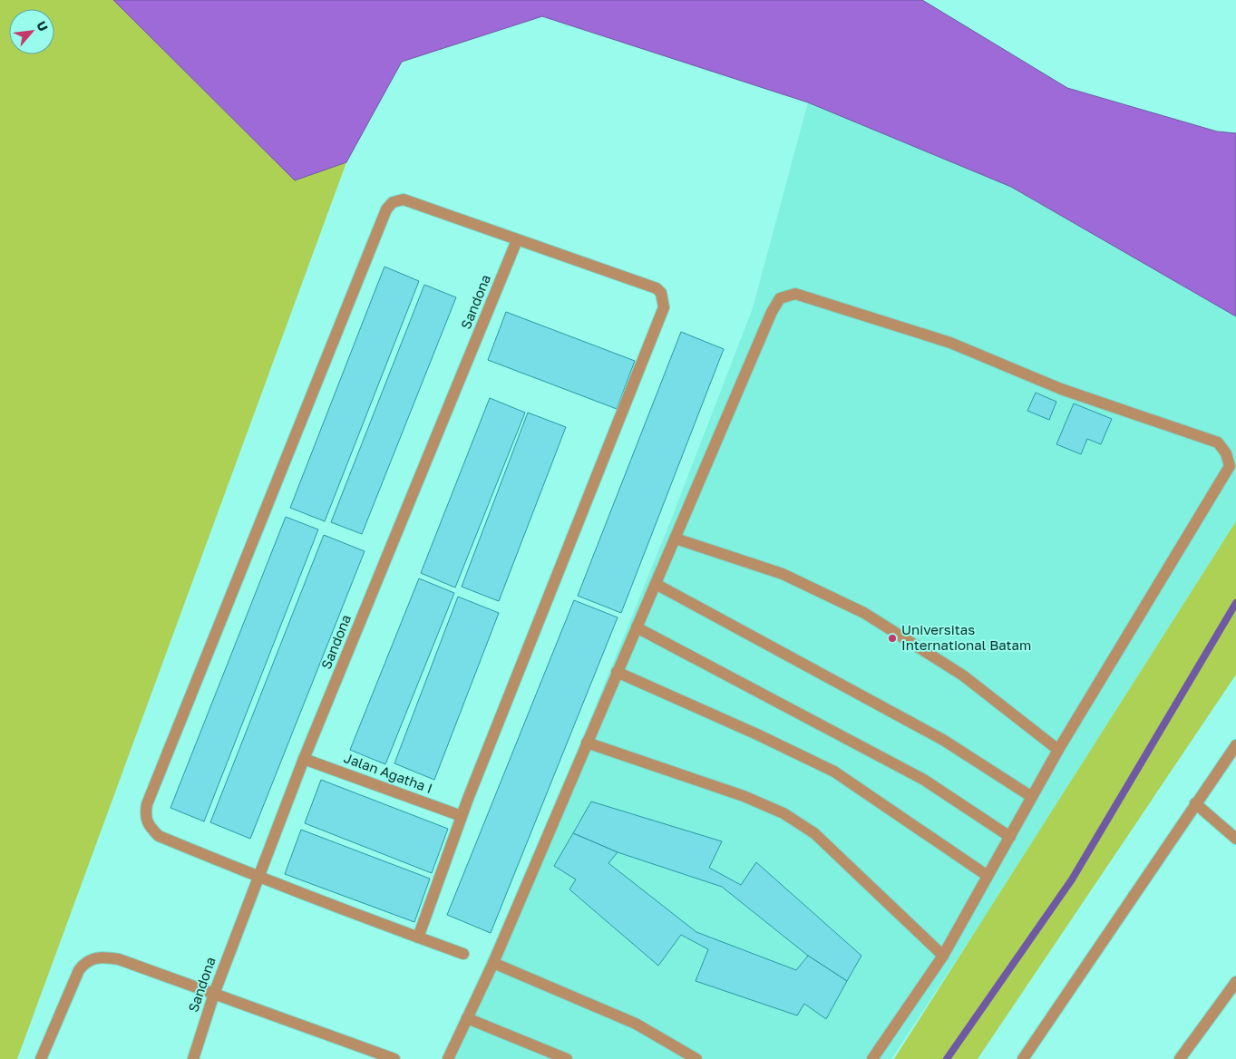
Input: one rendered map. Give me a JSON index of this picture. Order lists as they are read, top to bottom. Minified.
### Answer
{"streets":{"street":["Sandona","Jalan Agatha I"]},"crossings":[["Sandona","Jalan Agatha I"]],"places":["Universitas International Batam"],"north":"top right"}
